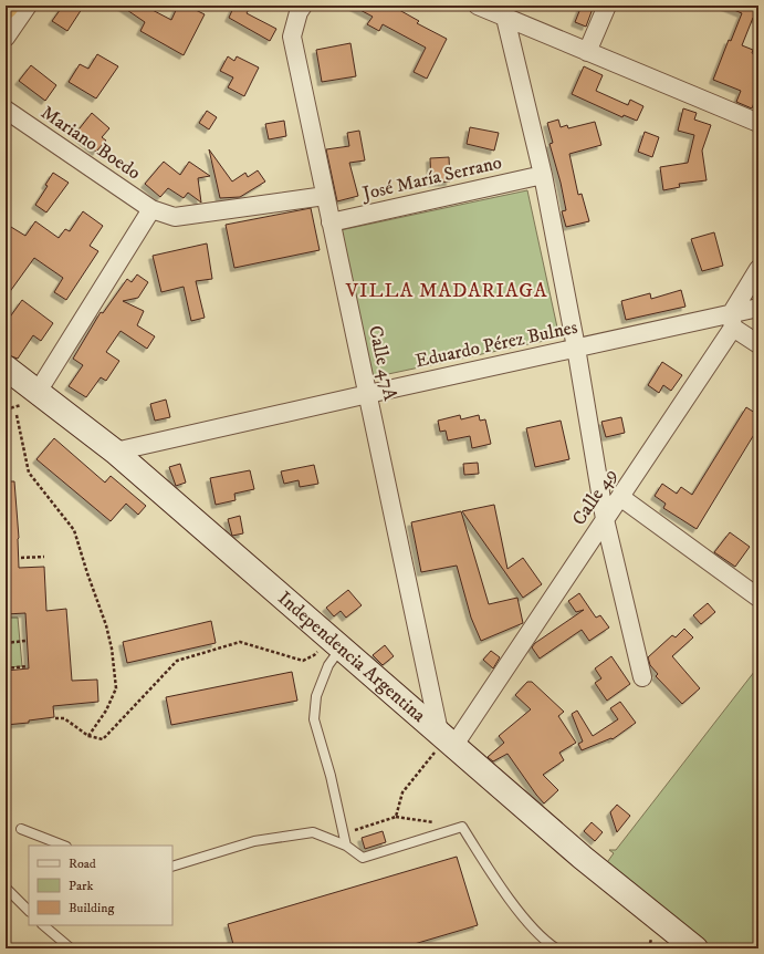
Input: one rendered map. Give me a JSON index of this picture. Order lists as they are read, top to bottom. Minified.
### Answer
{"streets":{"main road":["Independencia Argentina"],"street":["Mariano Boedo","José María Serrano","Eduardo Pérez Bulnes","Calle 47A","Calle 49"]},"crossings":[["José María Serrano","Calle 47A"],["Eduardo Pérez Bulnes","Calle 47A"],["Eduardo Pérez Bulnes","Calle 49"],["Eduardo Pérez Bulnes","Independencia Argentina"],["Calle 47A","Calle 49"],["Calle 47A","Independencia Argentina"],["Calle 49","Independencia Argentina"]],"districts":["VILLA MADARIAGA"],"legend":["Road","Park","Building"]}
